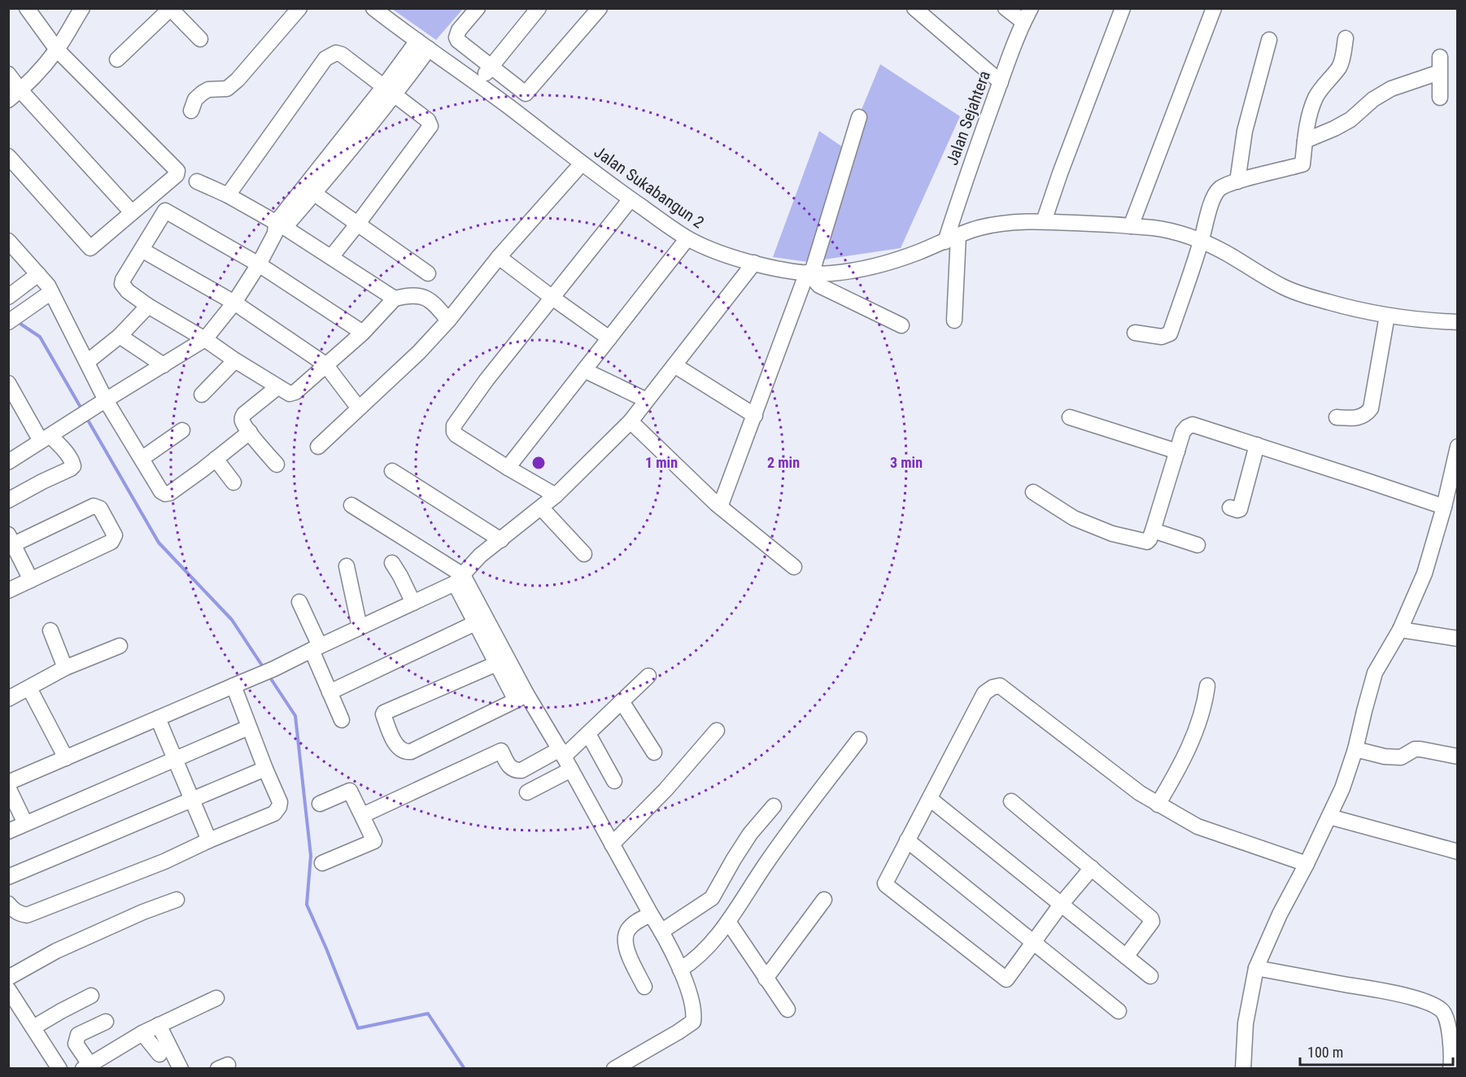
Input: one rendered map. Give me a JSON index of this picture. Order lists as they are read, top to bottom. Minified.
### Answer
{"streets":{"street":["Jalan Sejahtera","Jalan Sukabangun 2"]},"crossings":[["Jalan Sejahtera","Jalan Sukabangun 2"]],"scale_bar":"100 m","rings":["1 min","2 min","3 min"]}
